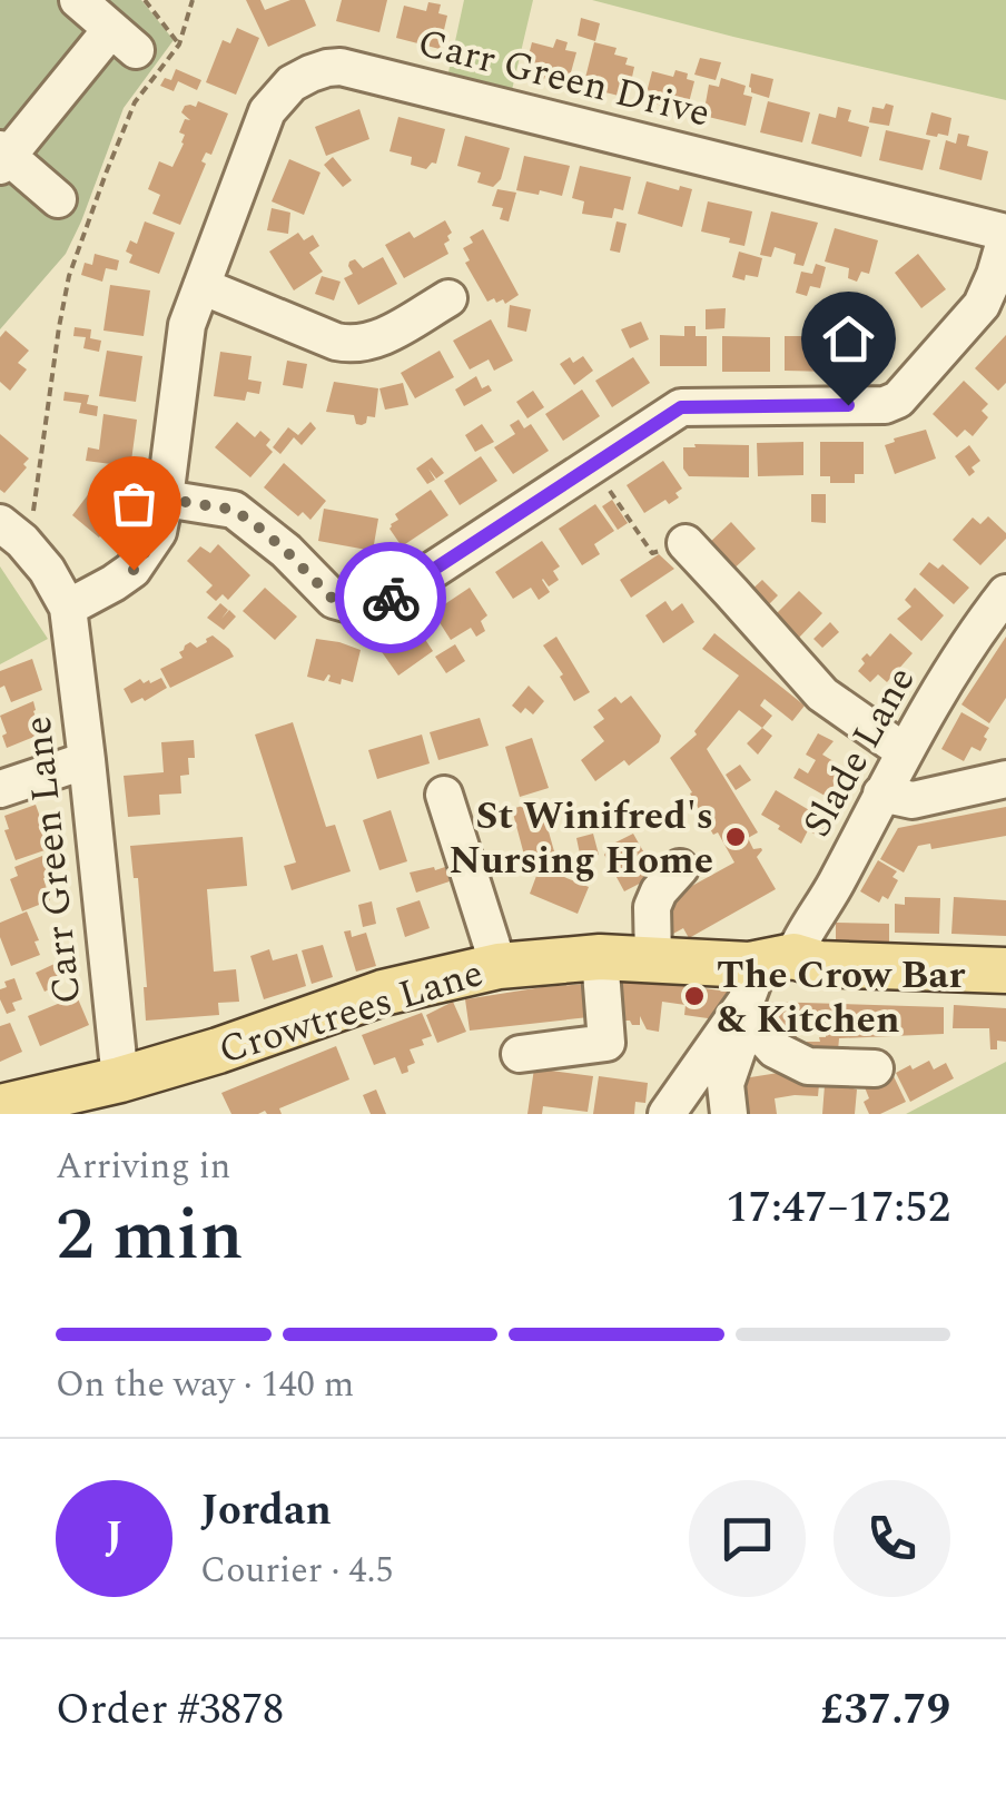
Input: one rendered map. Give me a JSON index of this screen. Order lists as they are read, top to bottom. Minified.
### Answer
{"streets":{"main road":["Crowtrees Lane"],"street":["Carr Green Drive","Slade Lane","Carr Green Lane"]},"crossings":[["Carr Green Drive","Carr Green Lane"],["Slade Lane","Crowtrees Lane"],["Carr Green Lane","Crowtrees Lane"]],"places":["St Winifred's Nursing Home","The Crow Bar & Kitchen"],"page":{"heading":["2 min","Arriving in","17:47–17:52"],"panel":["Jordan","Courier · 4.5","Order #3878","£37.79"],"bar":"On the way · 140 m","round":"J"}}
